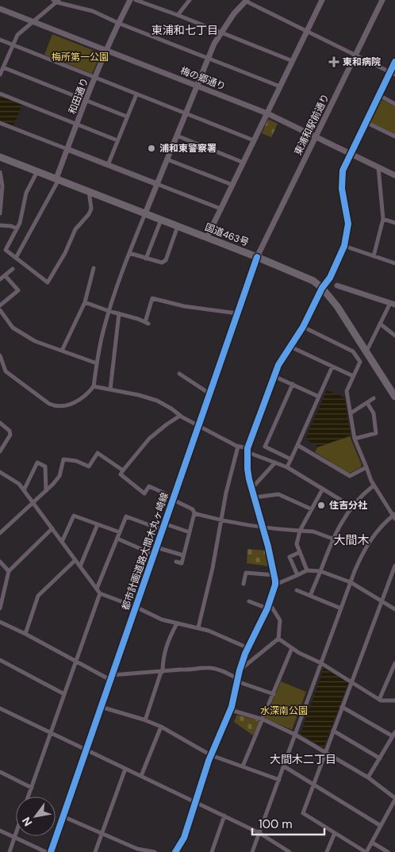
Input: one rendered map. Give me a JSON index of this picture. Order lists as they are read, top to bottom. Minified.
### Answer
{"streets":{"highway":["国道463号"],"street":["梅の郷通り","和田通り","東浦和駅前通り","都市計画道路大間木丸ヶ崎線"]},"crossings":[["梅の郷通り","和田通り"],["梅の郷通り","東浦和駅前通り"],["和田通り","国道463号"],["東浦和駅前通り","国道463号"],["東浦和駅前通り","都市計画道路大間木丸ヶ崎線"],["国道463号","都市計画道路大間木丸ヶ崎線"]],"districts":["東浦和七丁目","大間木","大間木二丁目"],"parks":["梅所第一公園","水深南公園"],"places":{"health":["東和病院"],"other":["浦和東警察署","住吉分社"]},"scale_bar":"100 m","north":"bottom left"}
